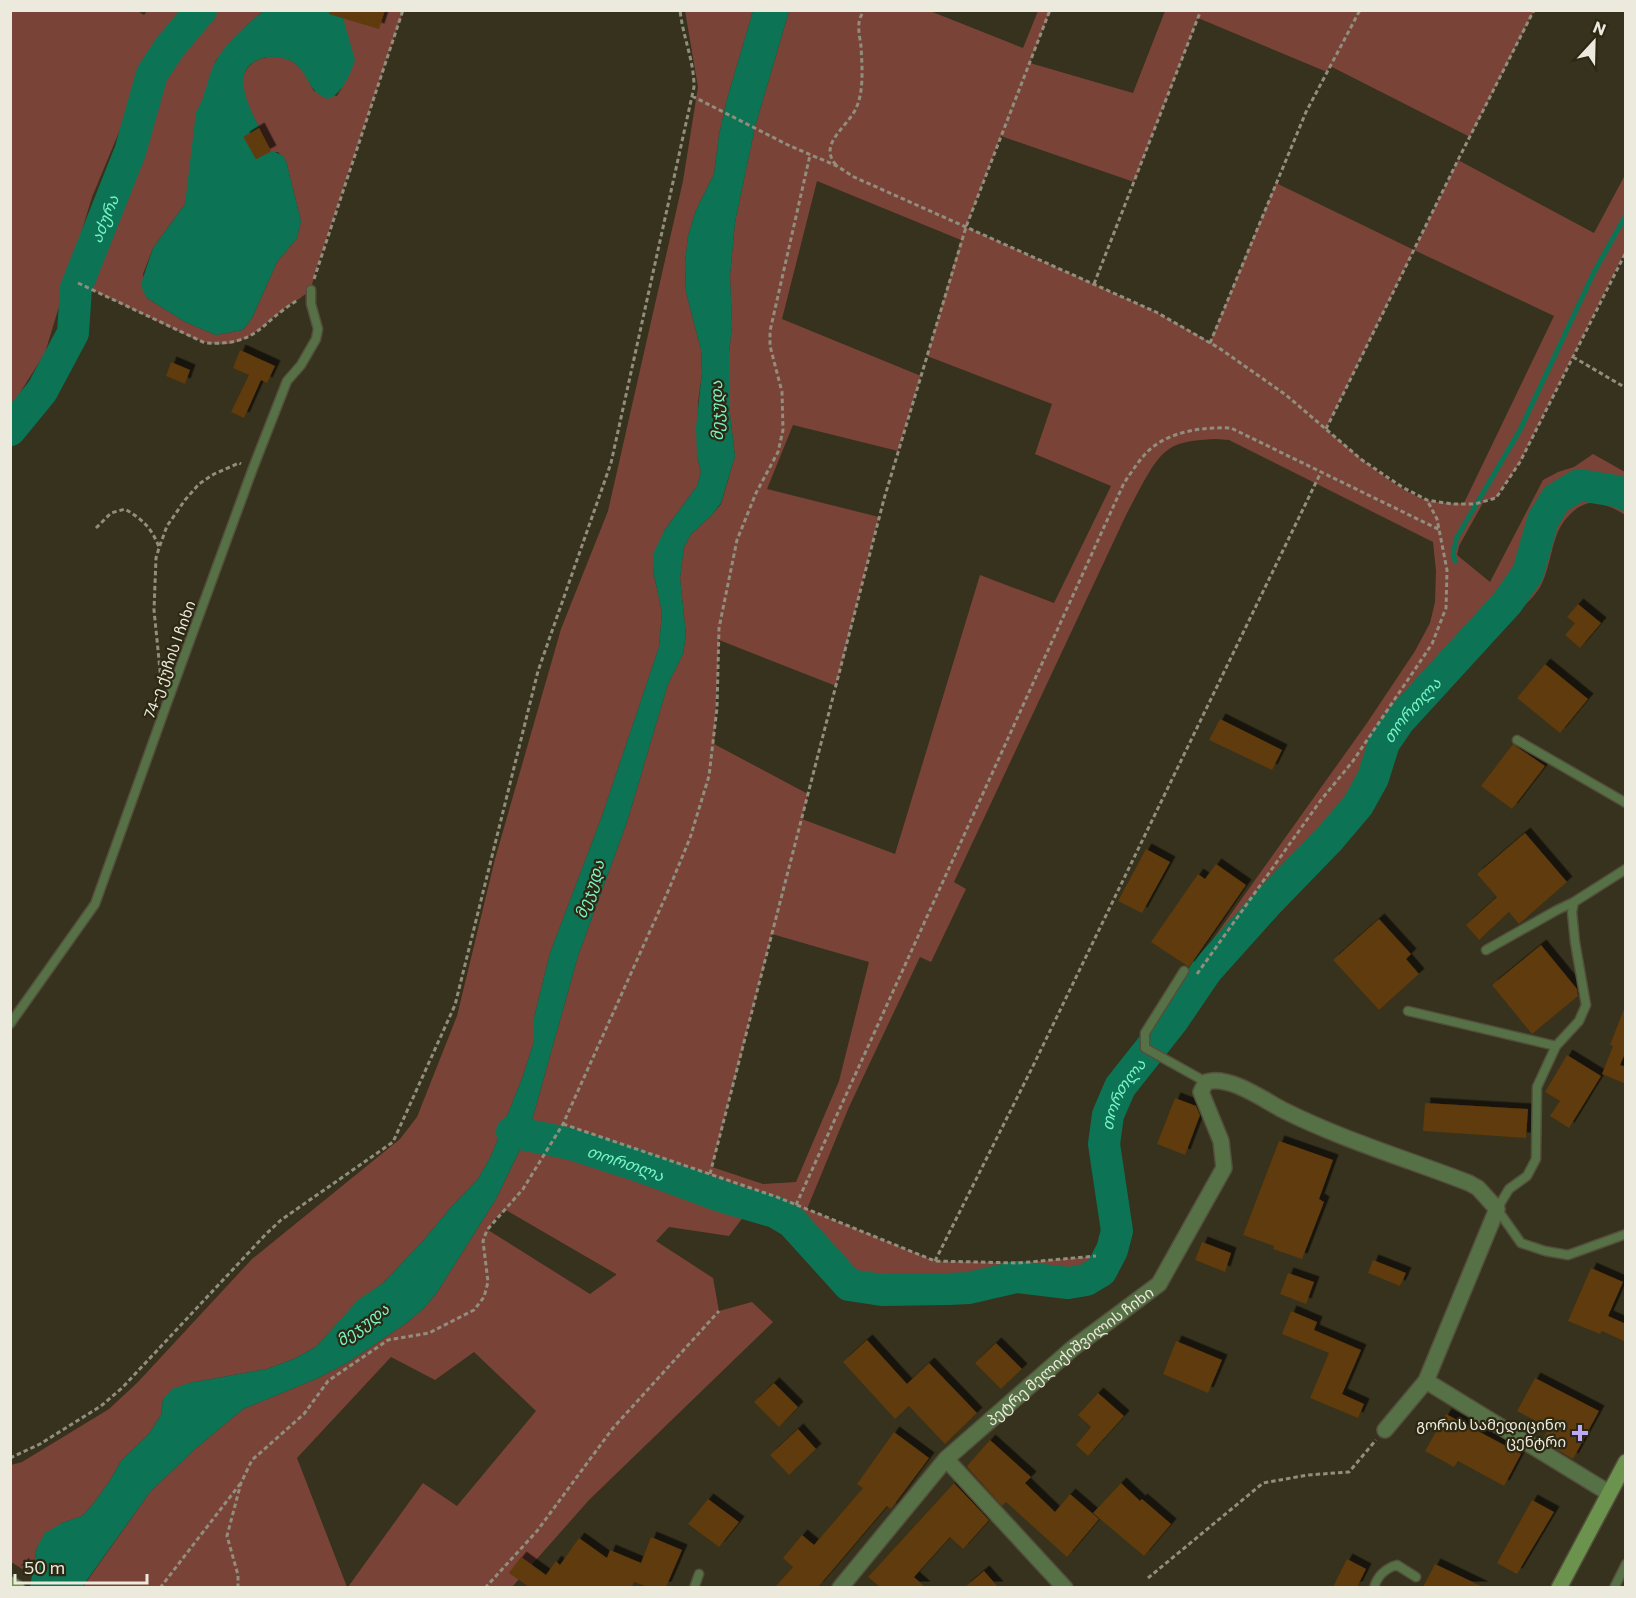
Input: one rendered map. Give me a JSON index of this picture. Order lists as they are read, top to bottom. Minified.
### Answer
{"streets":{"street":["პეტრე მელიქიშვილის ჩიხი"],"lane":["74-ე ქუჩის I ჩიხი"]},"water":["აძურა","მეჯუდა","თორთლა"],"places":{"health":["გორის სამედიცინო ცენტრი"]},"scale_bar":"50 m","north":"top"}
